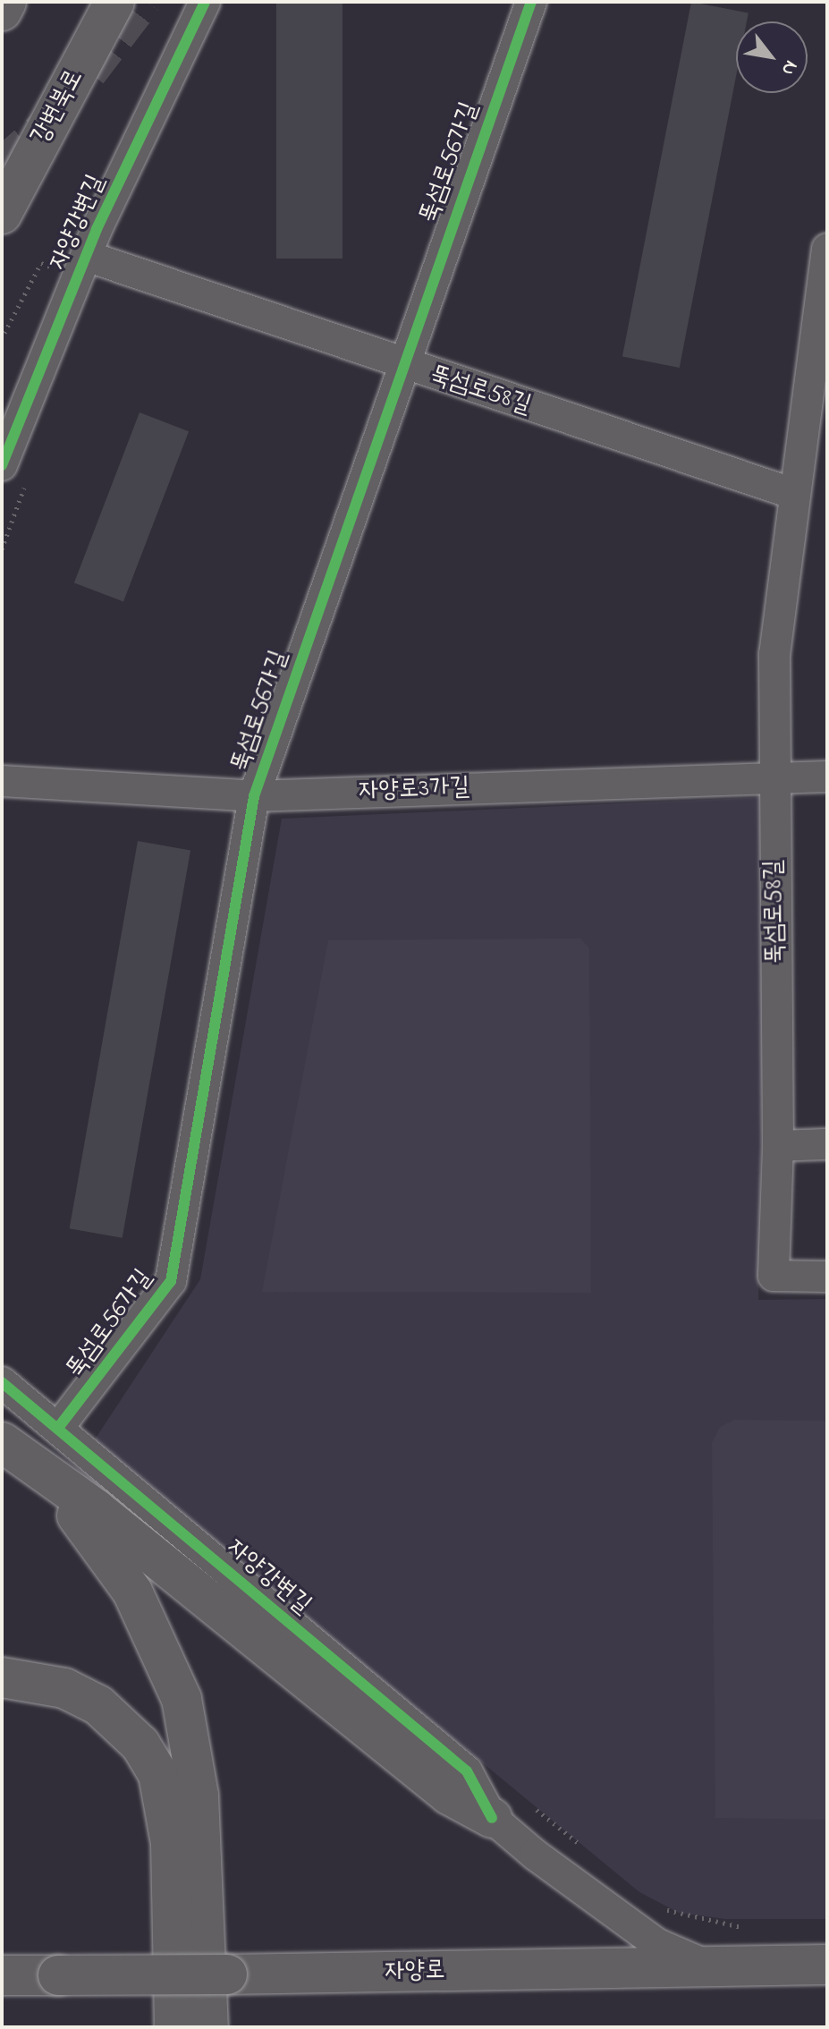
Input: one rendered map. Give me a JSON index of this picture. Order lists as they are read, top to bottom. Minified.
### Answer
{"streets":{"main road":["강변북로","자양로"],"street":["뚝섬로56가길","자양강변길","뚝섬로58길","자양로3가길"]},"crossings":[["뚝섬로56가길","자양강변길"],["뚝섬로56가길","뚝섬로58길"],["뚝섬로56가길","자양로3가길"],["자양강변길","뚝섬로58길"],["자양강변길","자양로"],["뚝섬로58길","자양로3가길"]],"north":"bottom right"}
